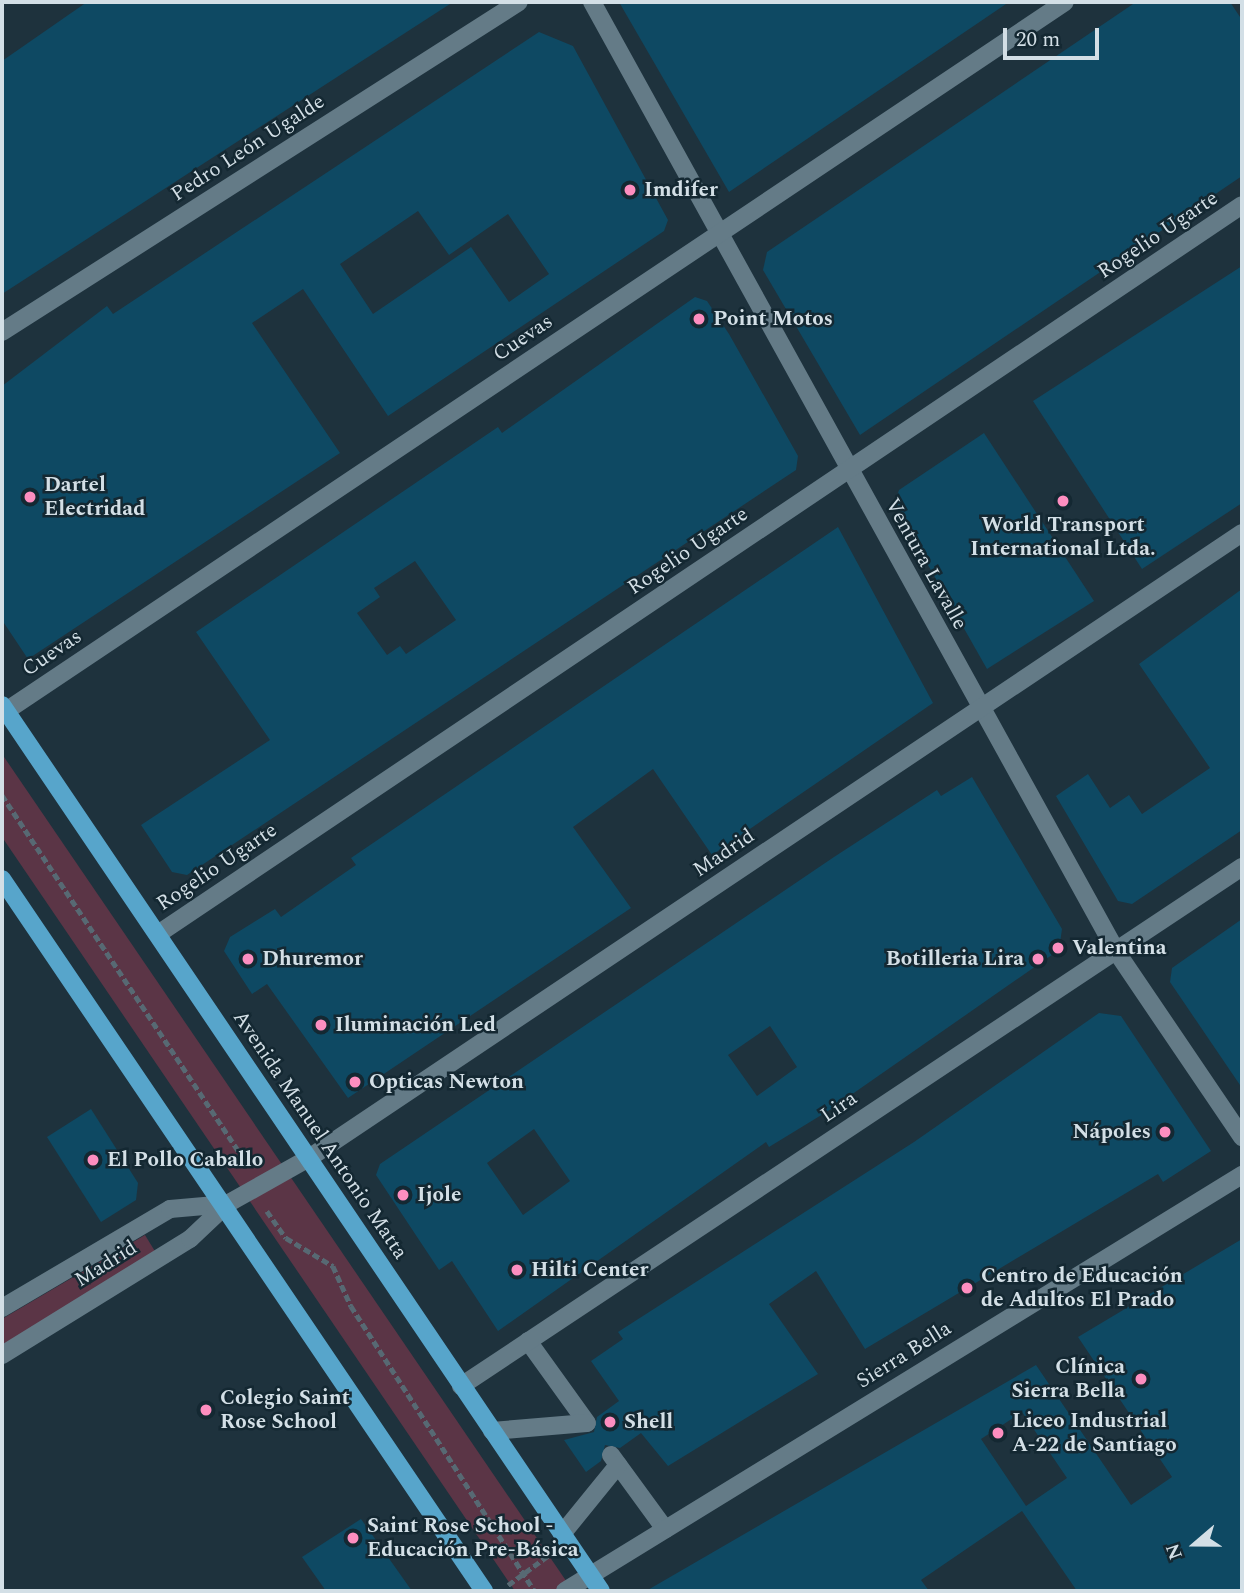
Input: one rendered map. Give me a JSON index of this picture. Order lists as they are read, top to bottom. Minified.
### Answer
{"streets":{"main road":["Avenida Manuel Antonio Matta"],"street":["Pedro León Ugalde","Rogelio Ugarte","Cuevas","Ventura Lavalle","Madrid","Lira","Sierra Bella"]},"crossings":[["Rogelio Ugarte","Ventura Lavalle"],["Rogelio Ugarte","Avenida Manuel Antonio Matta"],["Cuevas","Ventura Lavalle"],["Cuevas","Avenida Manuel Antonio Matta"],["Ventura Lavalle","Madrid"],["Ventura Lavalle","Lira"],["Madrid","Avenida Manuel Antonio Matta"],["Lira","Avenida Manuel Antonio Matta"],["Avenida Manuel Antonio Matta","Sierra Bella"]],"places":["Imdifer","Point Motos","Dartel Electridad","World Transport International Ltda.","Valentina","Dhuremor","Botilleria Lira","Iluminación Led","Opticas Newton","Nápoles","El Pollo Caballo","Ijole","Hilti Center","Centro de Educación de Adultos El Prado","Clínica Sierra Bella","Colegio Saint Rose School","Shell","Liceo Industrial A-22 de Santiago","Saint Rose School - Educación Pre-Básica"],"scale_bar":"20 m","north":"left"}
